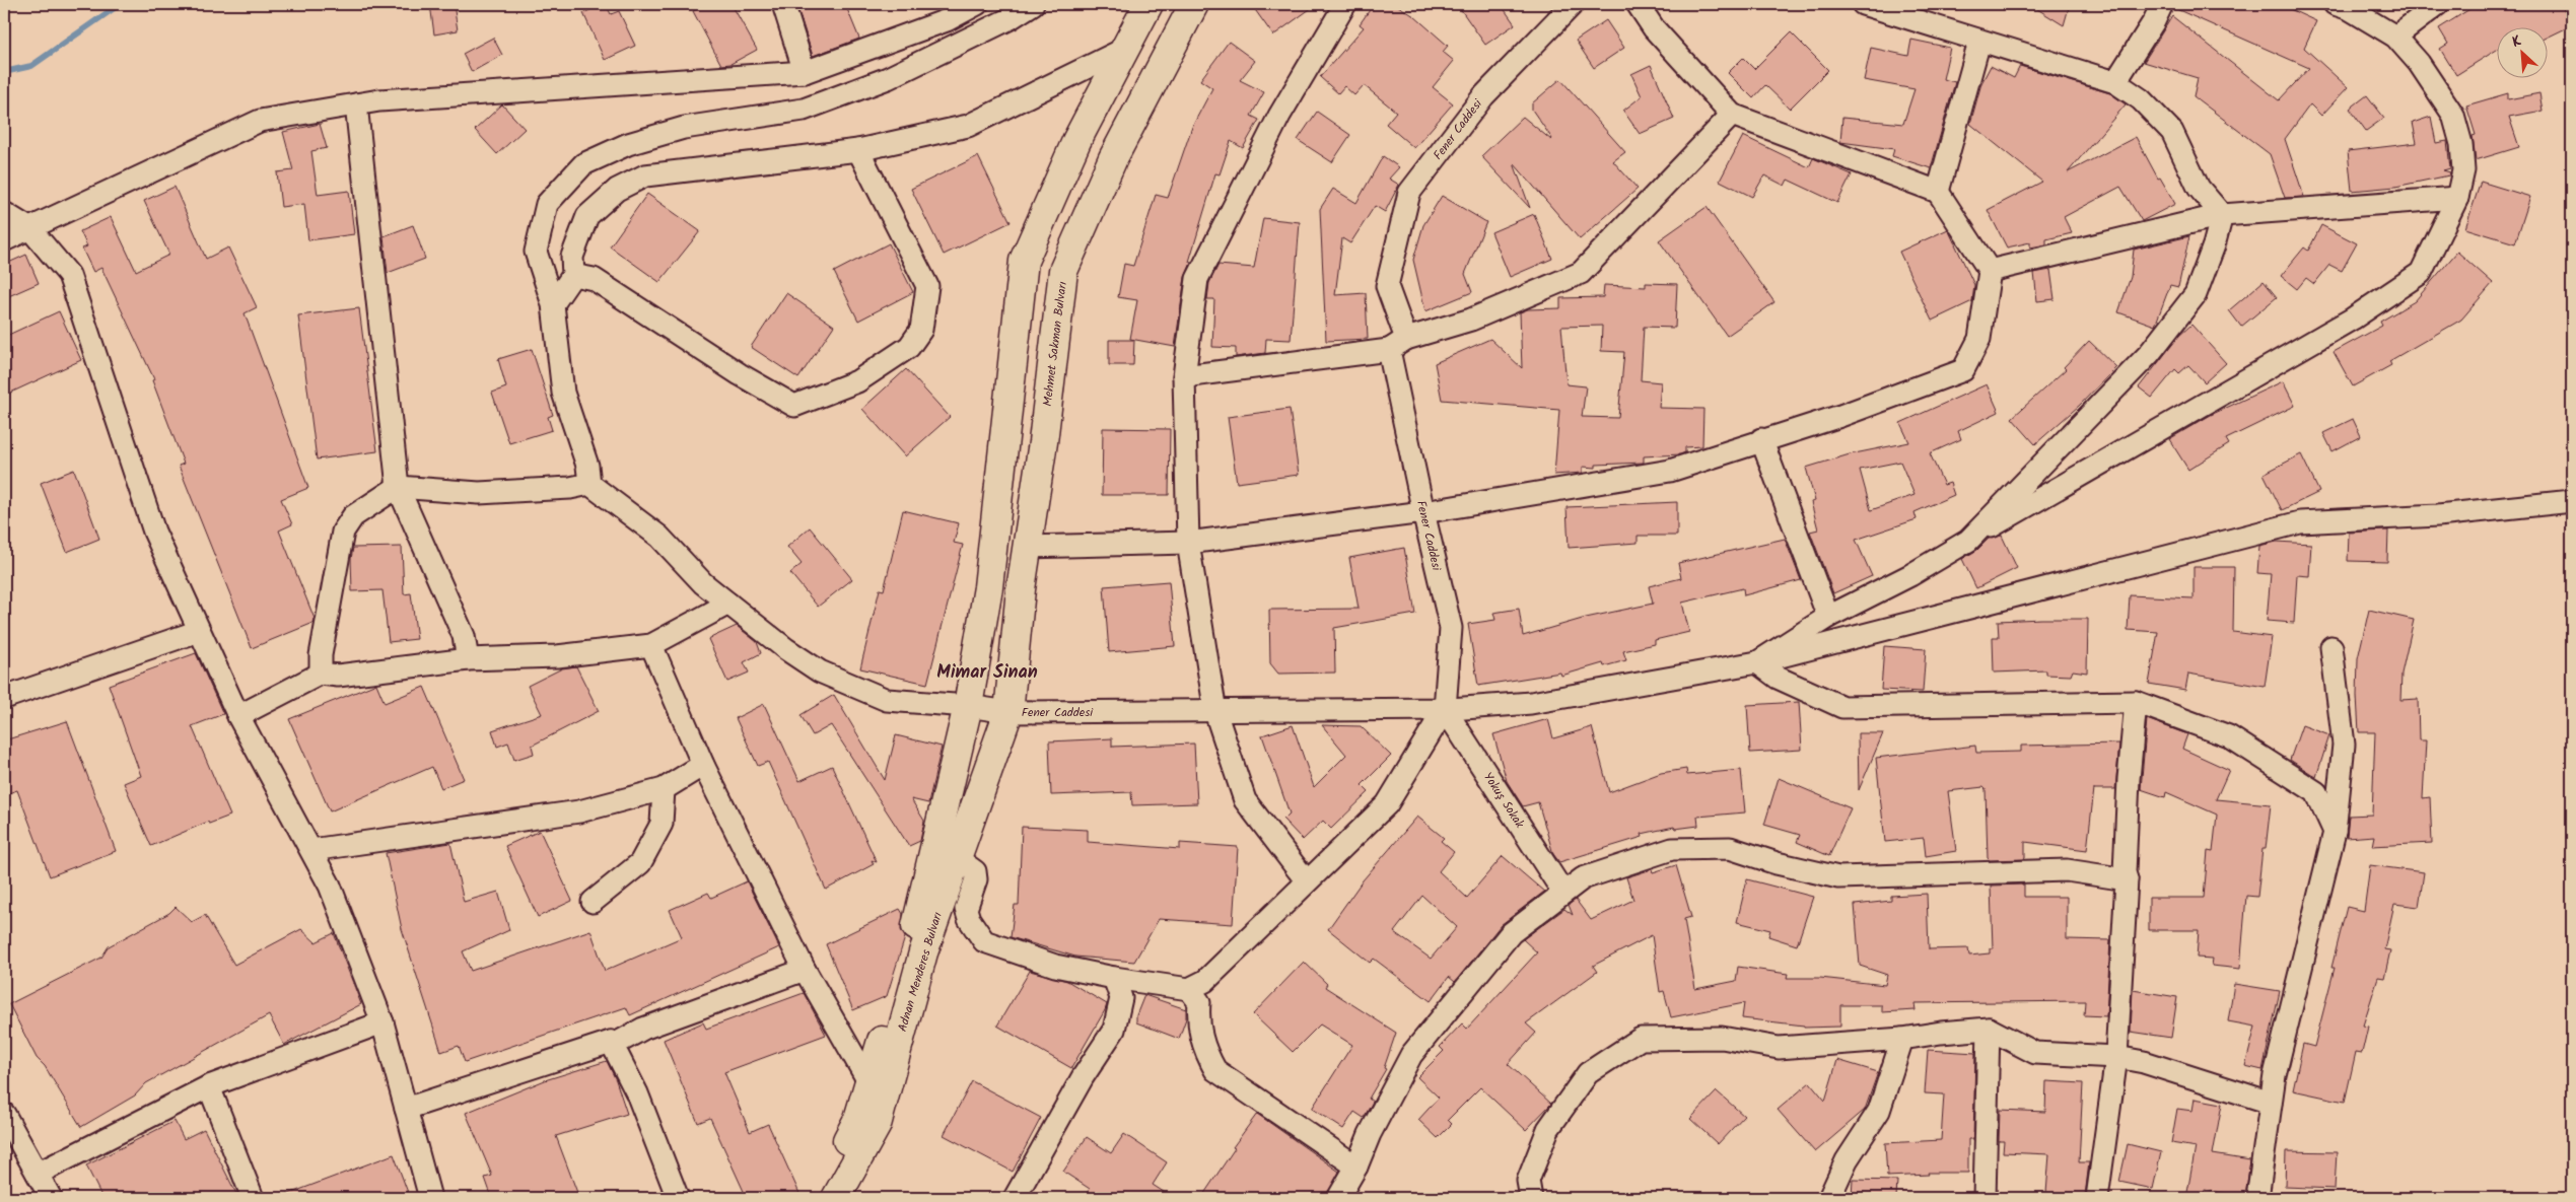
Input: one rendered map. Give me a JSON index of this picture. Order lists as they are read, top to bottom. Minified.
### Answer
{"streets":{"main road":["Mehmet Sakman Bulvarı","Adnan Menderes Bulvarı"],"street":["Fener Caddesi","Yokuş Sokak"]},"crossings":[["Fener Caddesi","Mehmet Sakman Bulvarı"],["Fener Caddesi","Yokuş Sokak"],["Fener Caddesi","Adnan Menderes Bulvarı"],["Mehmet Sakman Bulvarı","Adnan Menderes Bulvarı"]],"districts":["Mimar Sinan"],"north":"top left"}
